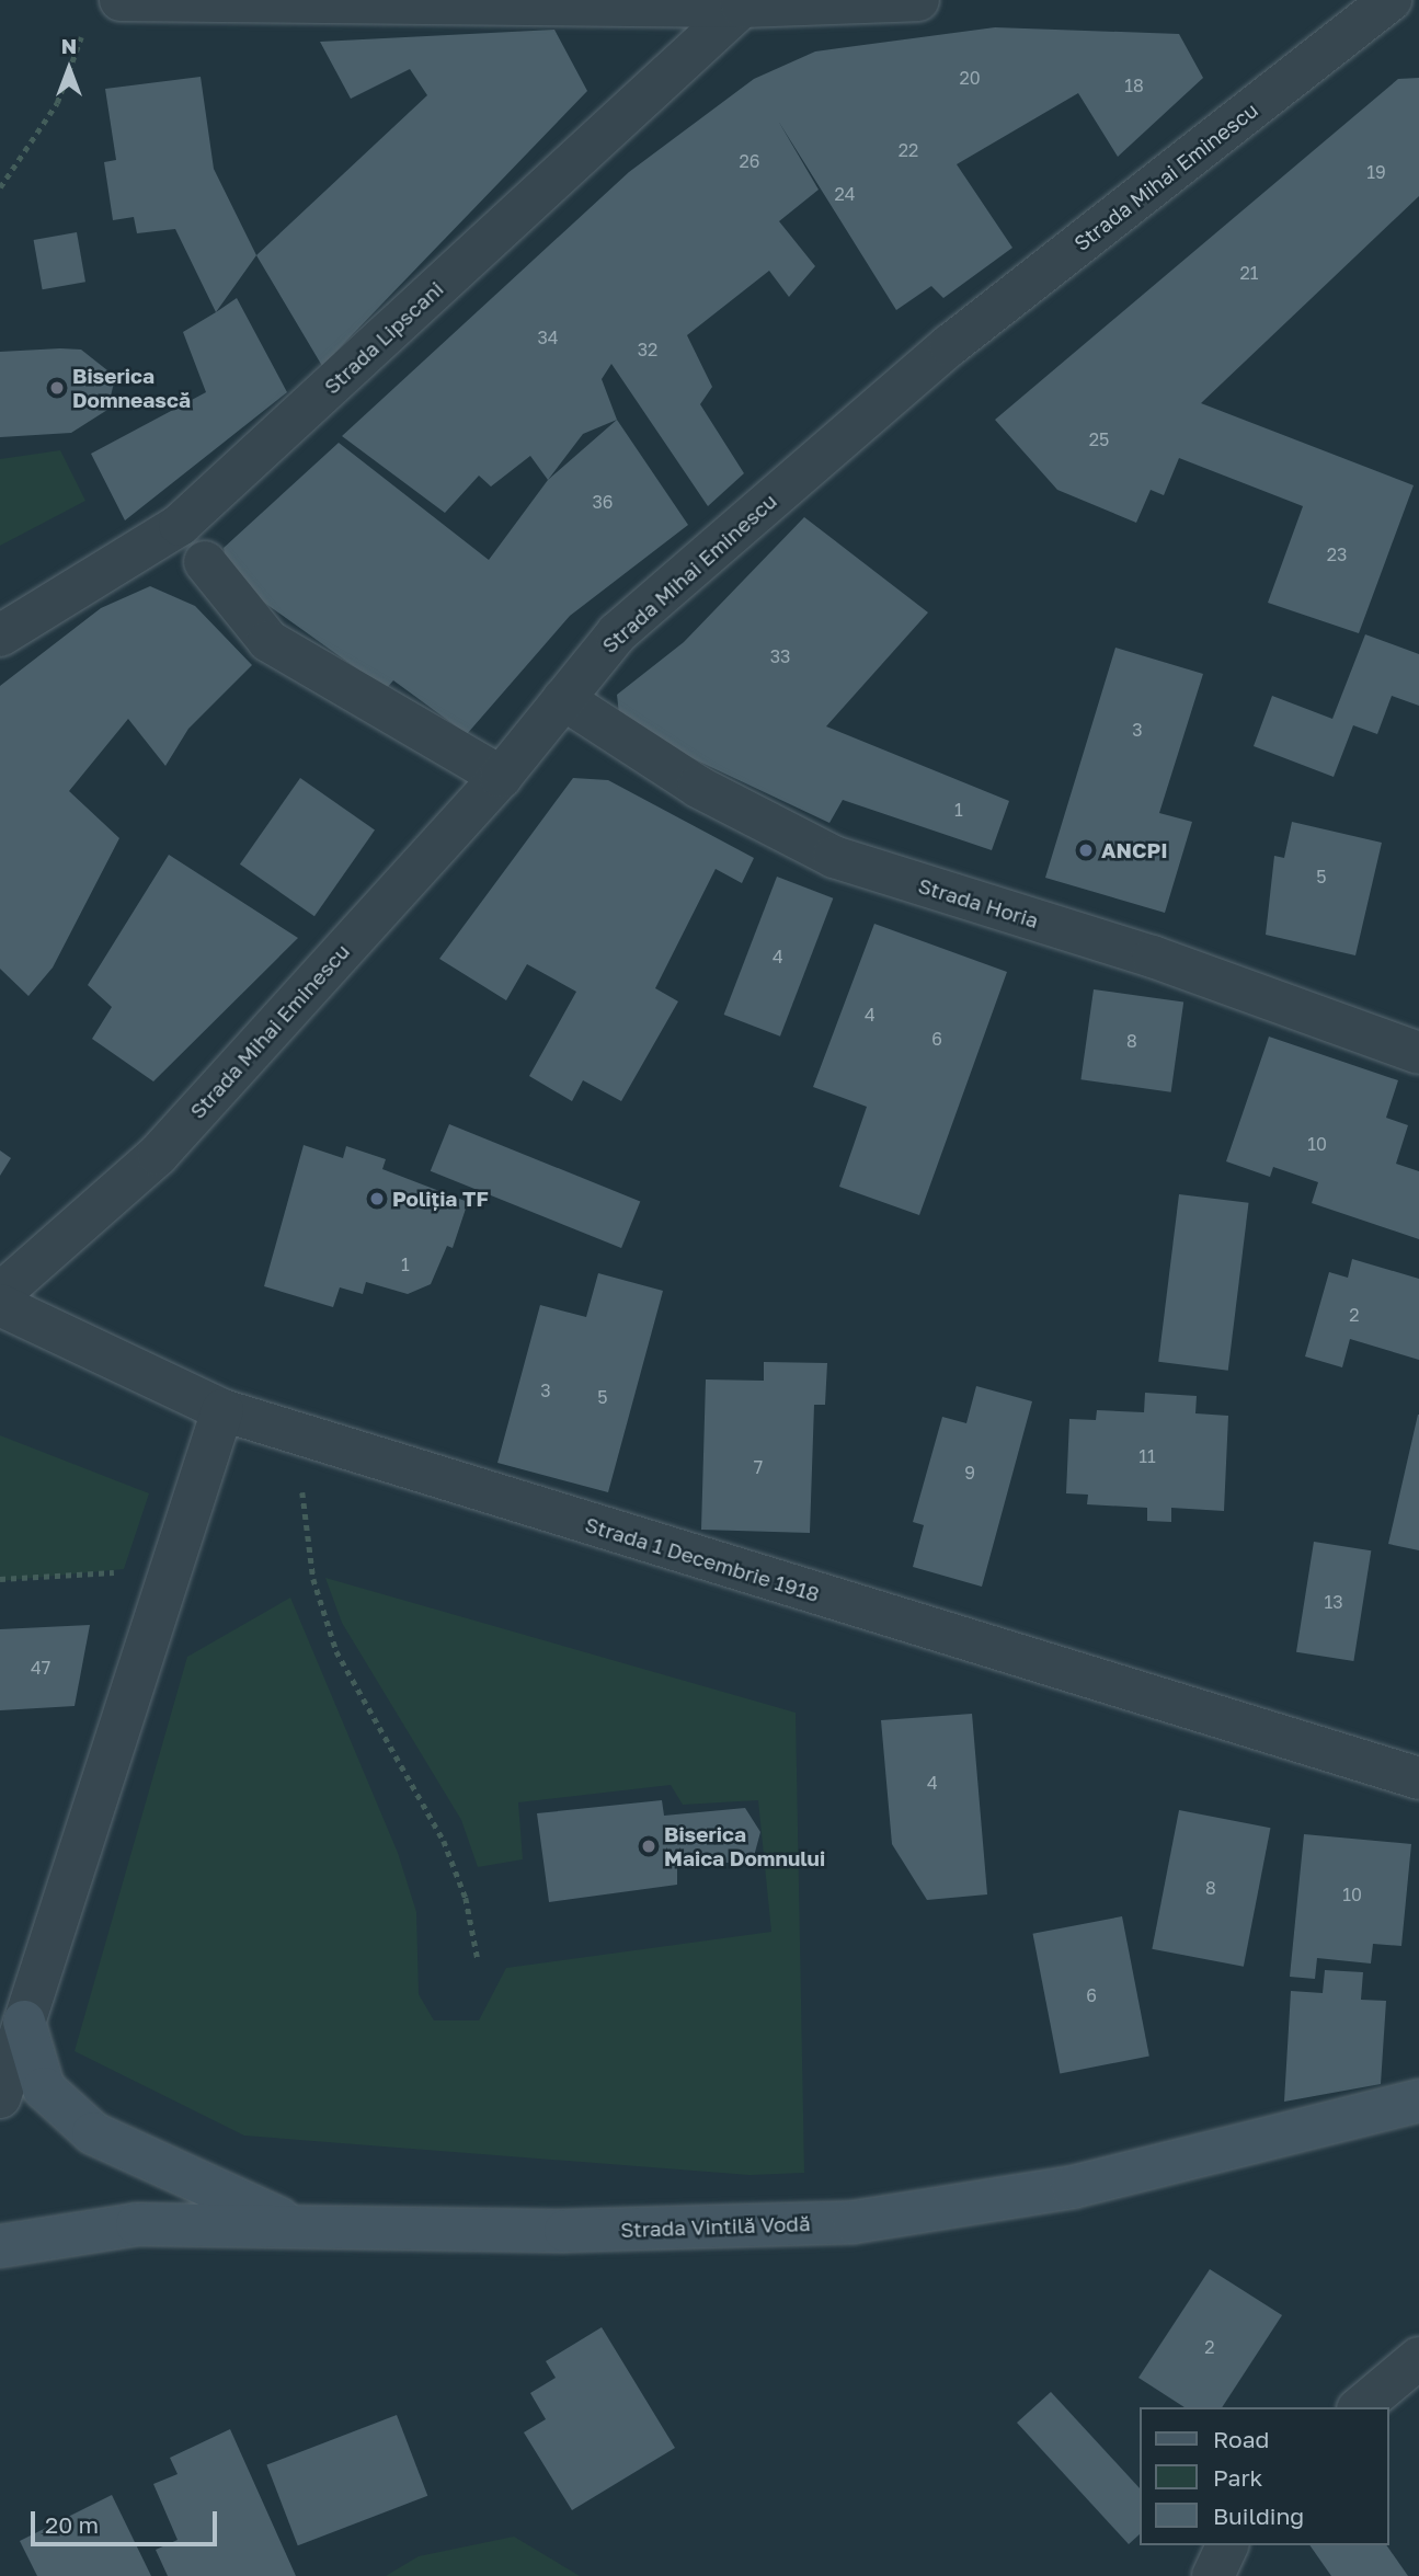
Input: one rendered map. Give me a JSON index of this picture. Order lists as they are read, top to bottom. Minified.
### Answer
{"streets":{"main road":["Strada Vintilă Vodă"],"street":["Strada Mihai Eminescu","Strada Lipscani","Strada Horia","Strada 1 Decembrie 1918"]},"crossings":[["Strada Mihai Eminescu","Strada Horia"]],"places":["Biserica Domnească","ANCPI","Poliția TF","Biserica Maica Domnului"],"house_numbers":["20","18","22","26","19","24","21","34","32","25","36","23","33","3","1","5","4","4","6","8","10","1","2","3","5","11","7","9","13","47","4","8","10","6","2"],"legend":["Road","Park","Building"],"scale_bar":"20 m","north":"top"}
